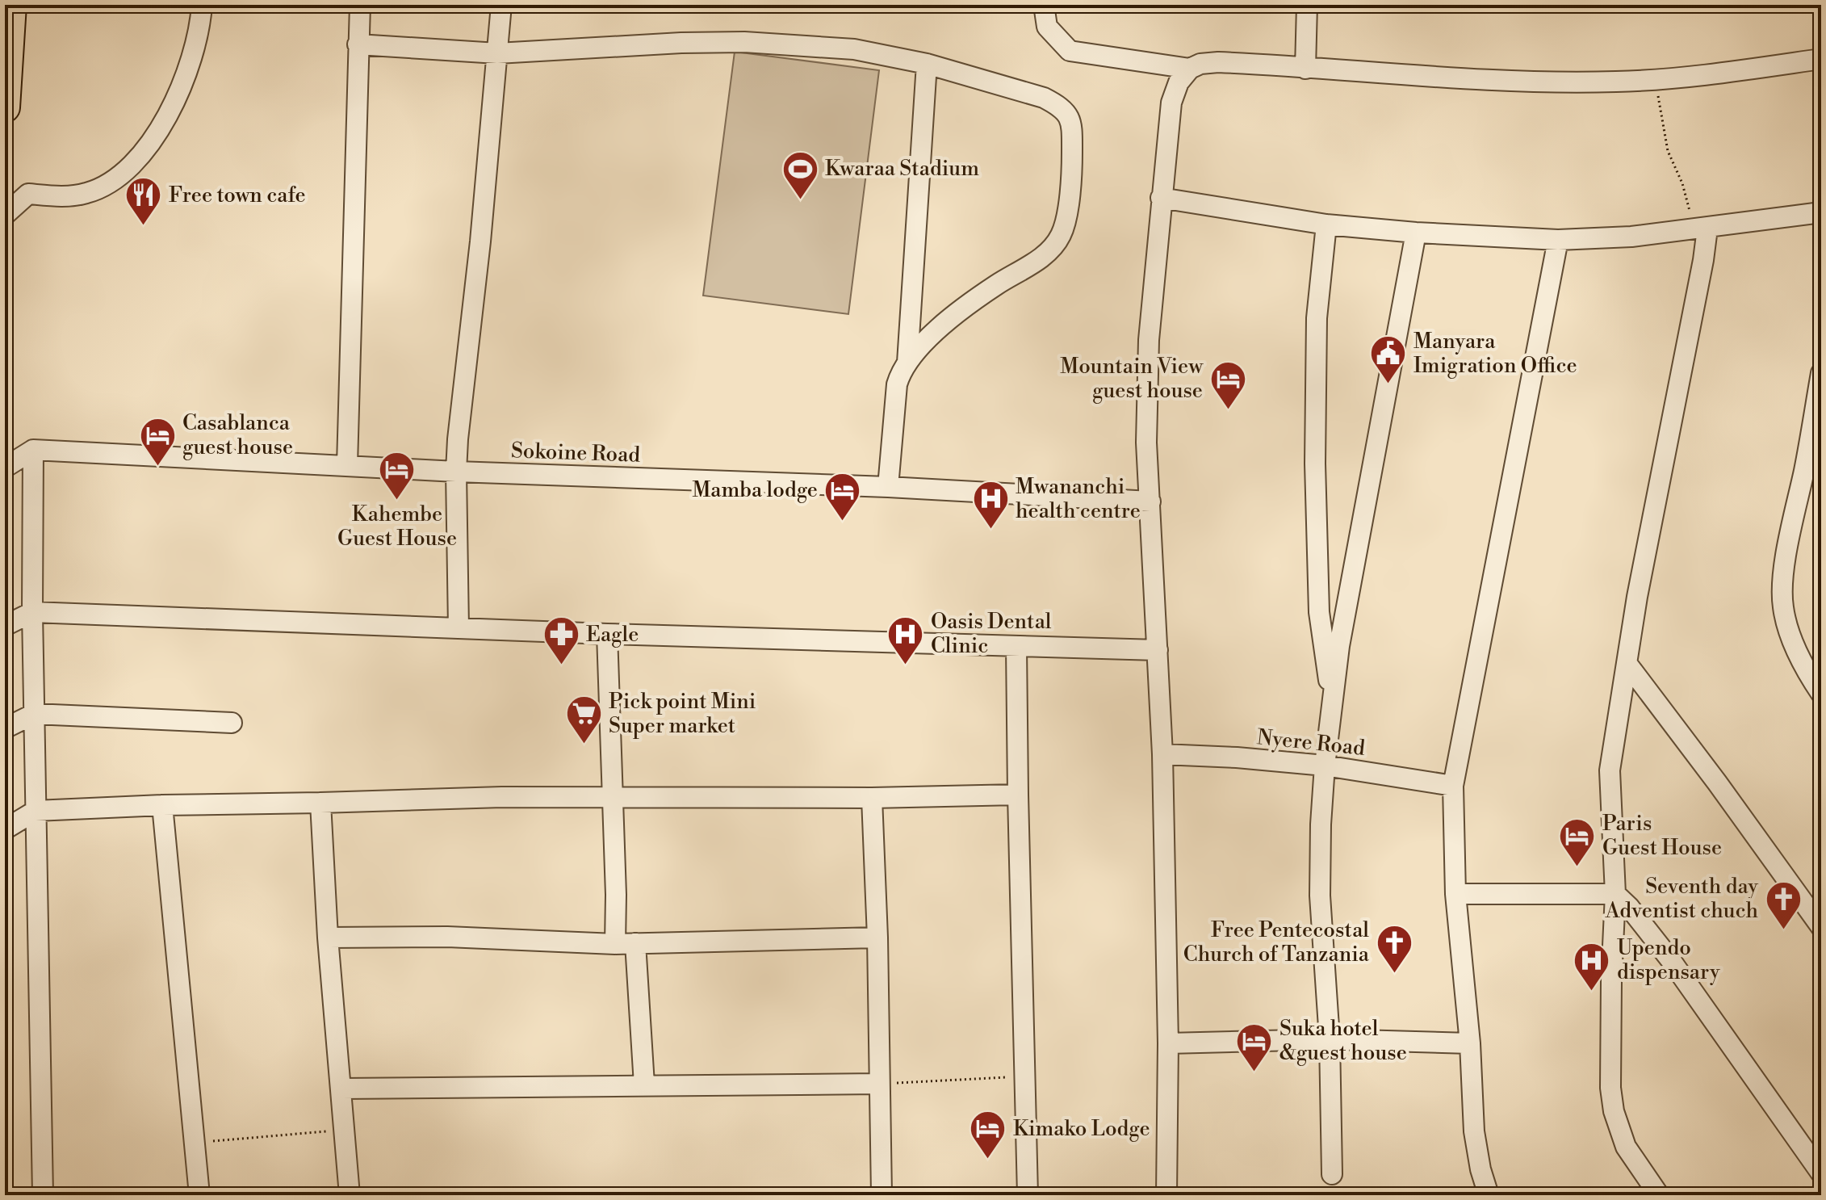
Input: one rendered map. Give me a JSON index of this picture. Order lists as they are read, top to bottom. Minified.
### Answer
{"streets":{"street":["Sokoine Road","Nyere Road"]},"places":{"sports":["Kwaraa Stadium"],"restaurant":["Free town cafe"],"public building":["Manyara Imigration Office"],"hotel":["Mountain View guest house","Casablanca guest house","Kahembe Guest House","Mamba lodge","Paris Guest House","Suka hotel &guest house","Kimako Lodge"],"hospital":["Mwananchi health centre","Oasis Dental Clinic","Upendo dispensary"],"pharmacy":["Eagle"],"supermarket":["Pick point Mini Super market"],"church":["Seventh day Adventist chuch","Free Pentecostal Church of Tanzania"]}}
